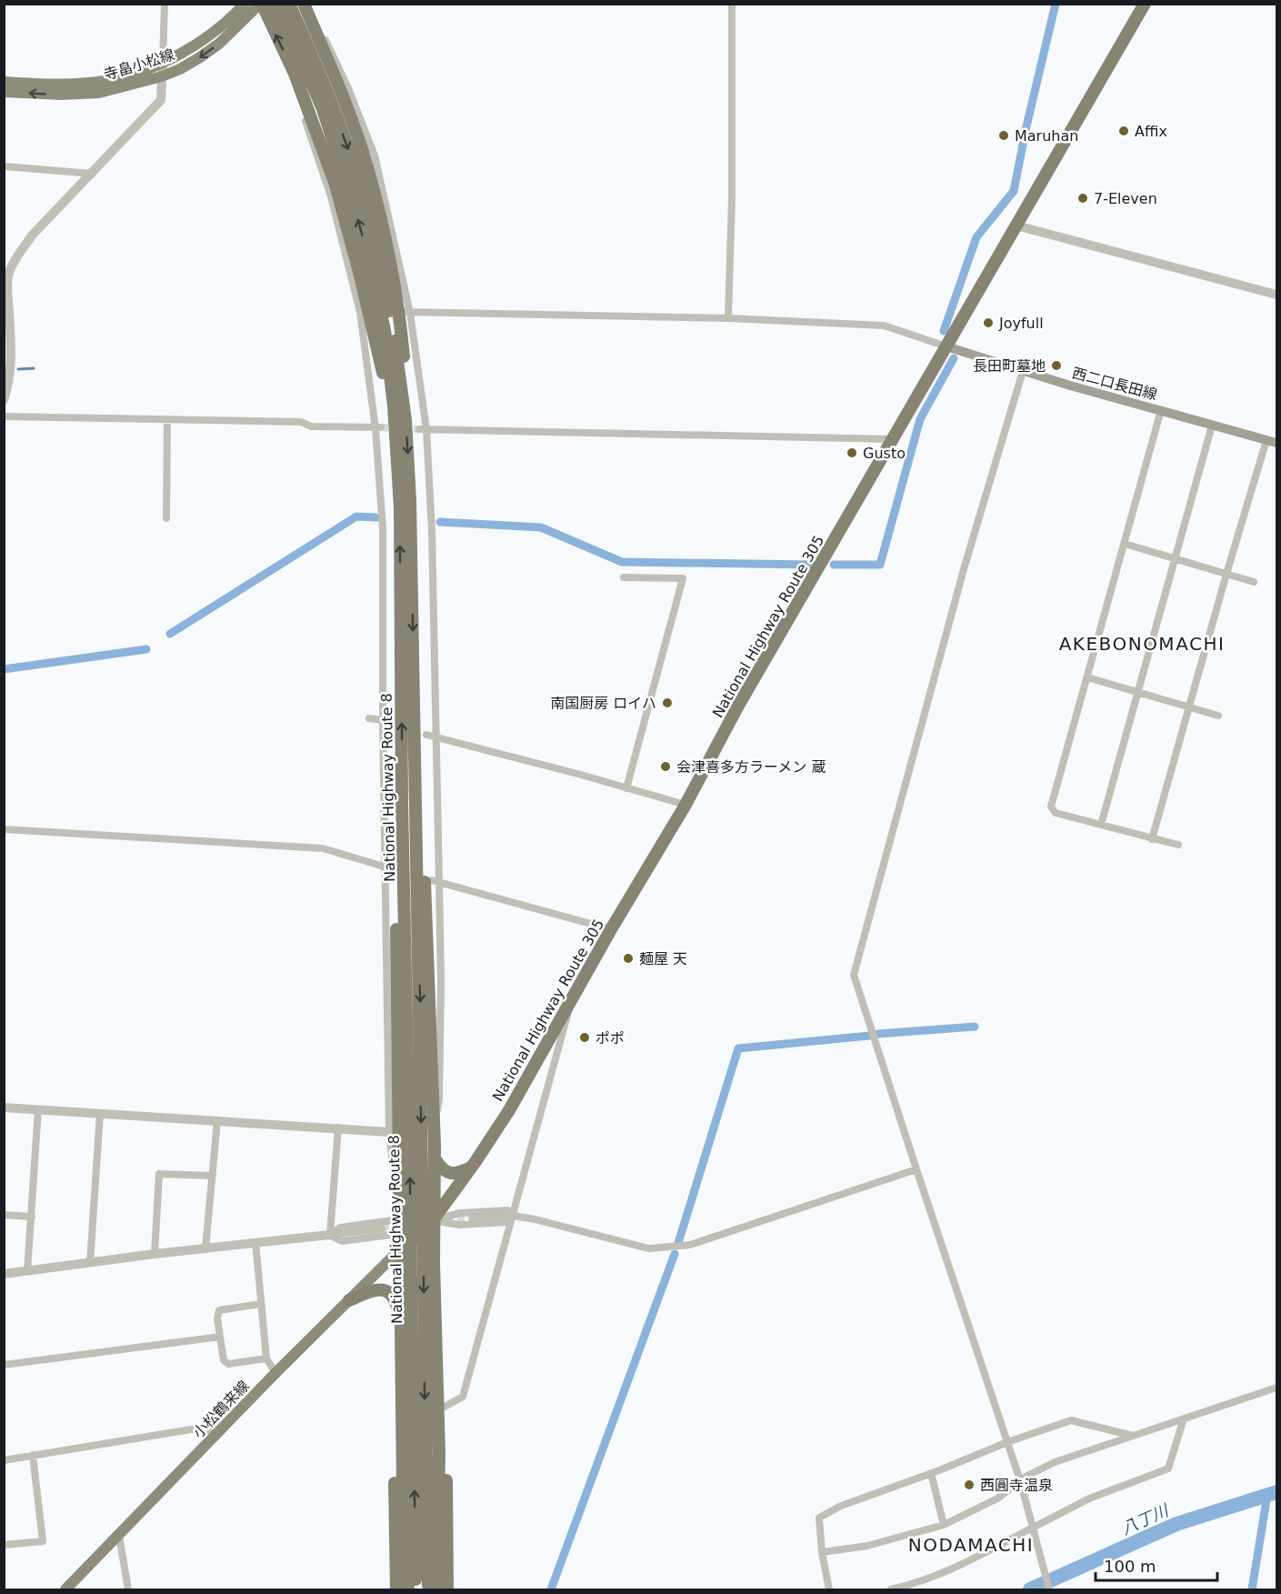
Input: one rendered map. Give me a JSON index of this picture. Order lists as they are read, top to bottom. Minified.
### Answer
{"streets":{"highway":["National Highway Route 305","National Highway Route 8"],"main road":["寺畠小松線","西二口長田線","小松鶴来線"]},"crossings":[["西二口長田線","National Highway Route 305"],["National Highway Route 305","小松鶴来線"]],"districts":["AKEBONOMACHI","NODAMACHI"],"water":["八丁川"],"places":["Affix","Maruhan","7-Eleven","Joyfull","長田町墓地","Gusto","南国厨房 ロイハ","会津喜多方ラーメン 蔵","麺屋 天","ポポ","西圓寺温泉"],"scale_bar":"100 m"}
